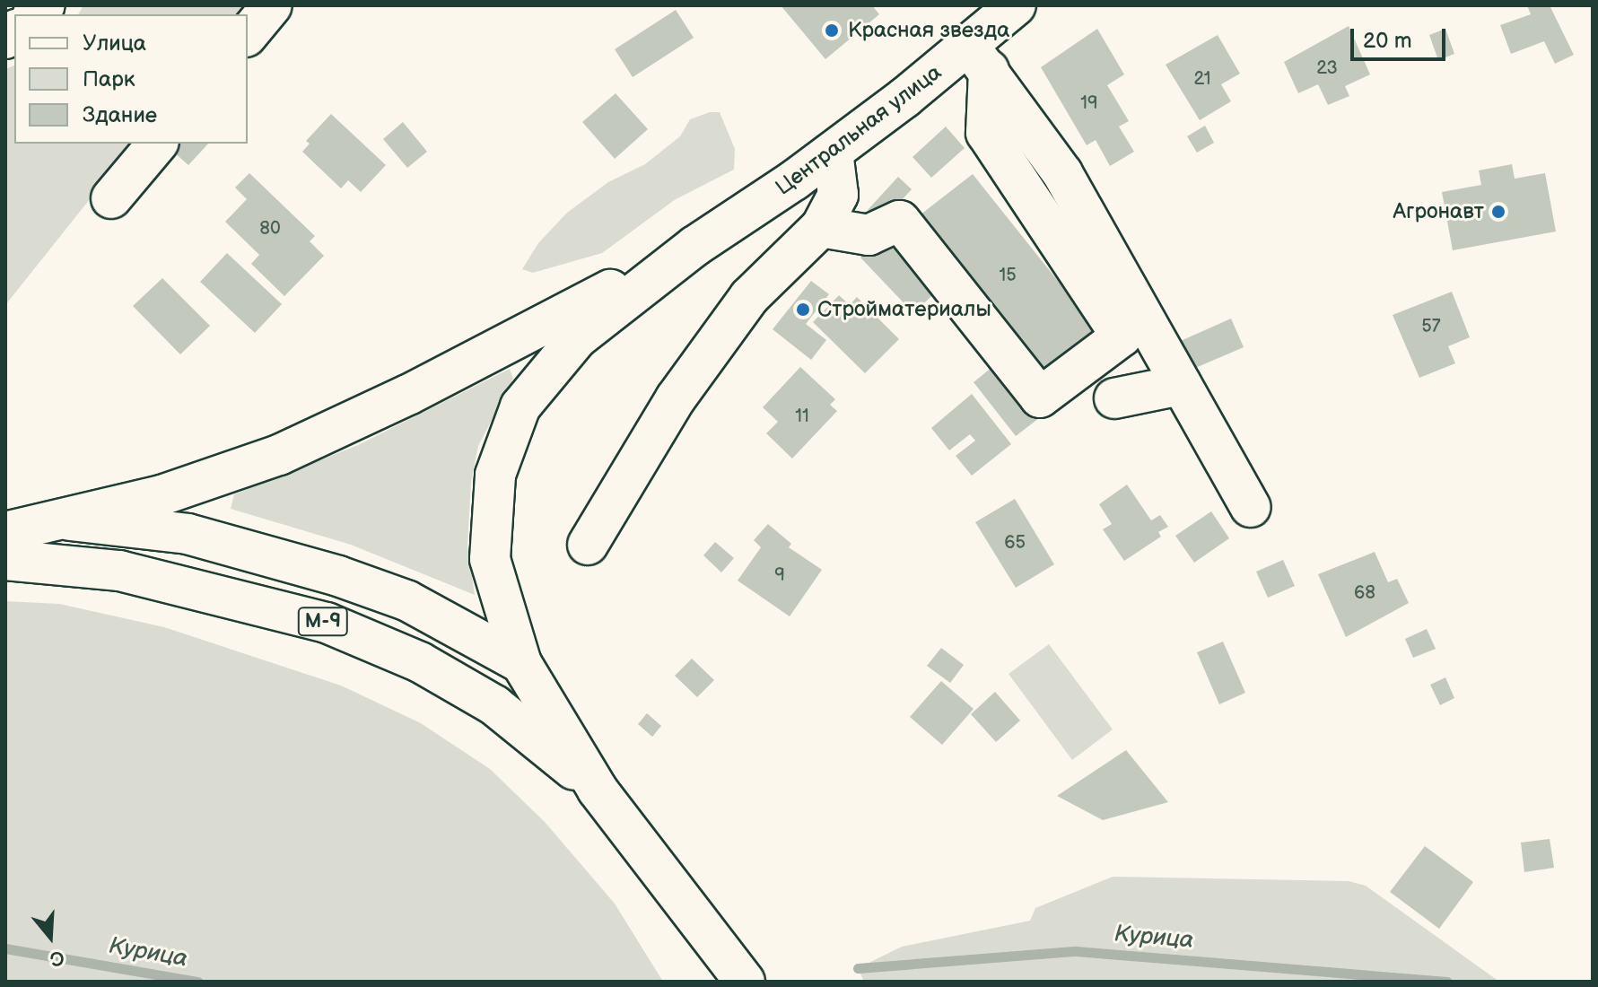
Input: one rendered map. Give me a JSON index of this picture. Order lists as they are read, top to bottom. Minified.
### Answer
{"streets":{"main road":["Центральная улица","М-9"]},"crossings":[["Центральная улица","М-9"]],"water":["Курица"],"places":["Красная звезда","Агронавт","Стройматериалы"],"house_numbers":["23","21","19","80","15","57","11","65","9","68"],"legend":["Улица","Парк","Здание"],"scale_bar":"20 m","north":"bottom"}
